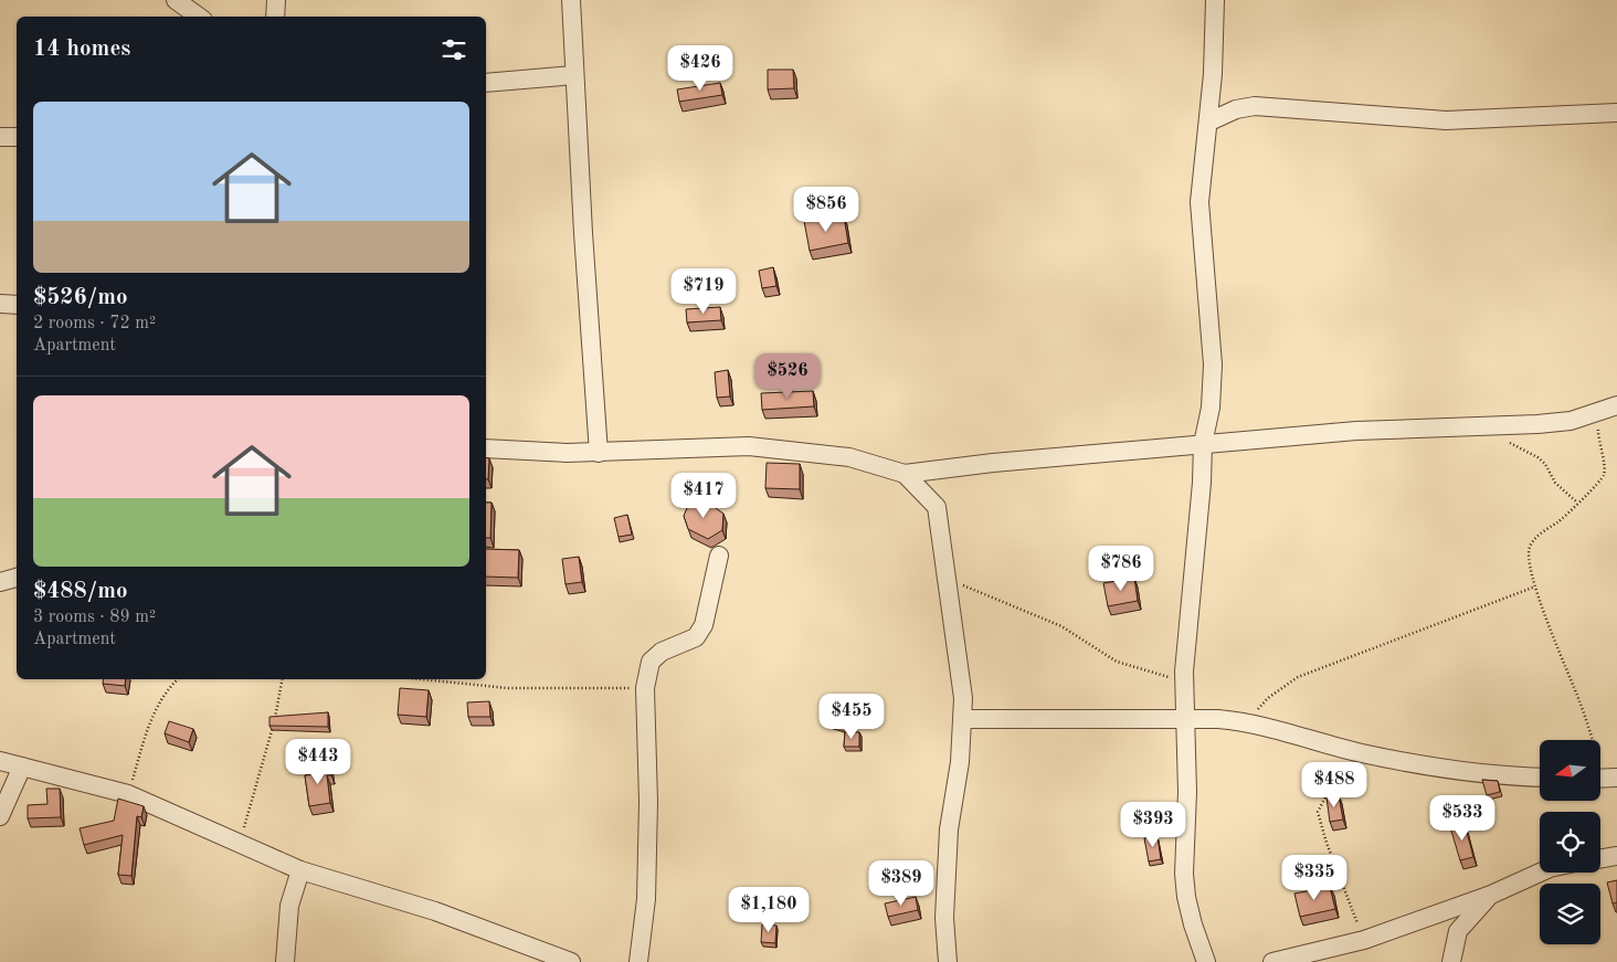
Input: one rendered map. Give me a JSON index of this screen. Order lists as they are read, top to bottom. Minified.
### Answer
{"north":"left","page":{"heading":"14 homes","price":["$426","$856","$719","$526","$417","$786","$455","$443","$488","$533","$393","$335","$389","$1,180"],"list":[{"name":"$526/mo","note":"2 rooms · 72 m² · Apartment"},{"name":"$488/mo","note":"3 rooms · 89 m² · Apartment"}]}}
